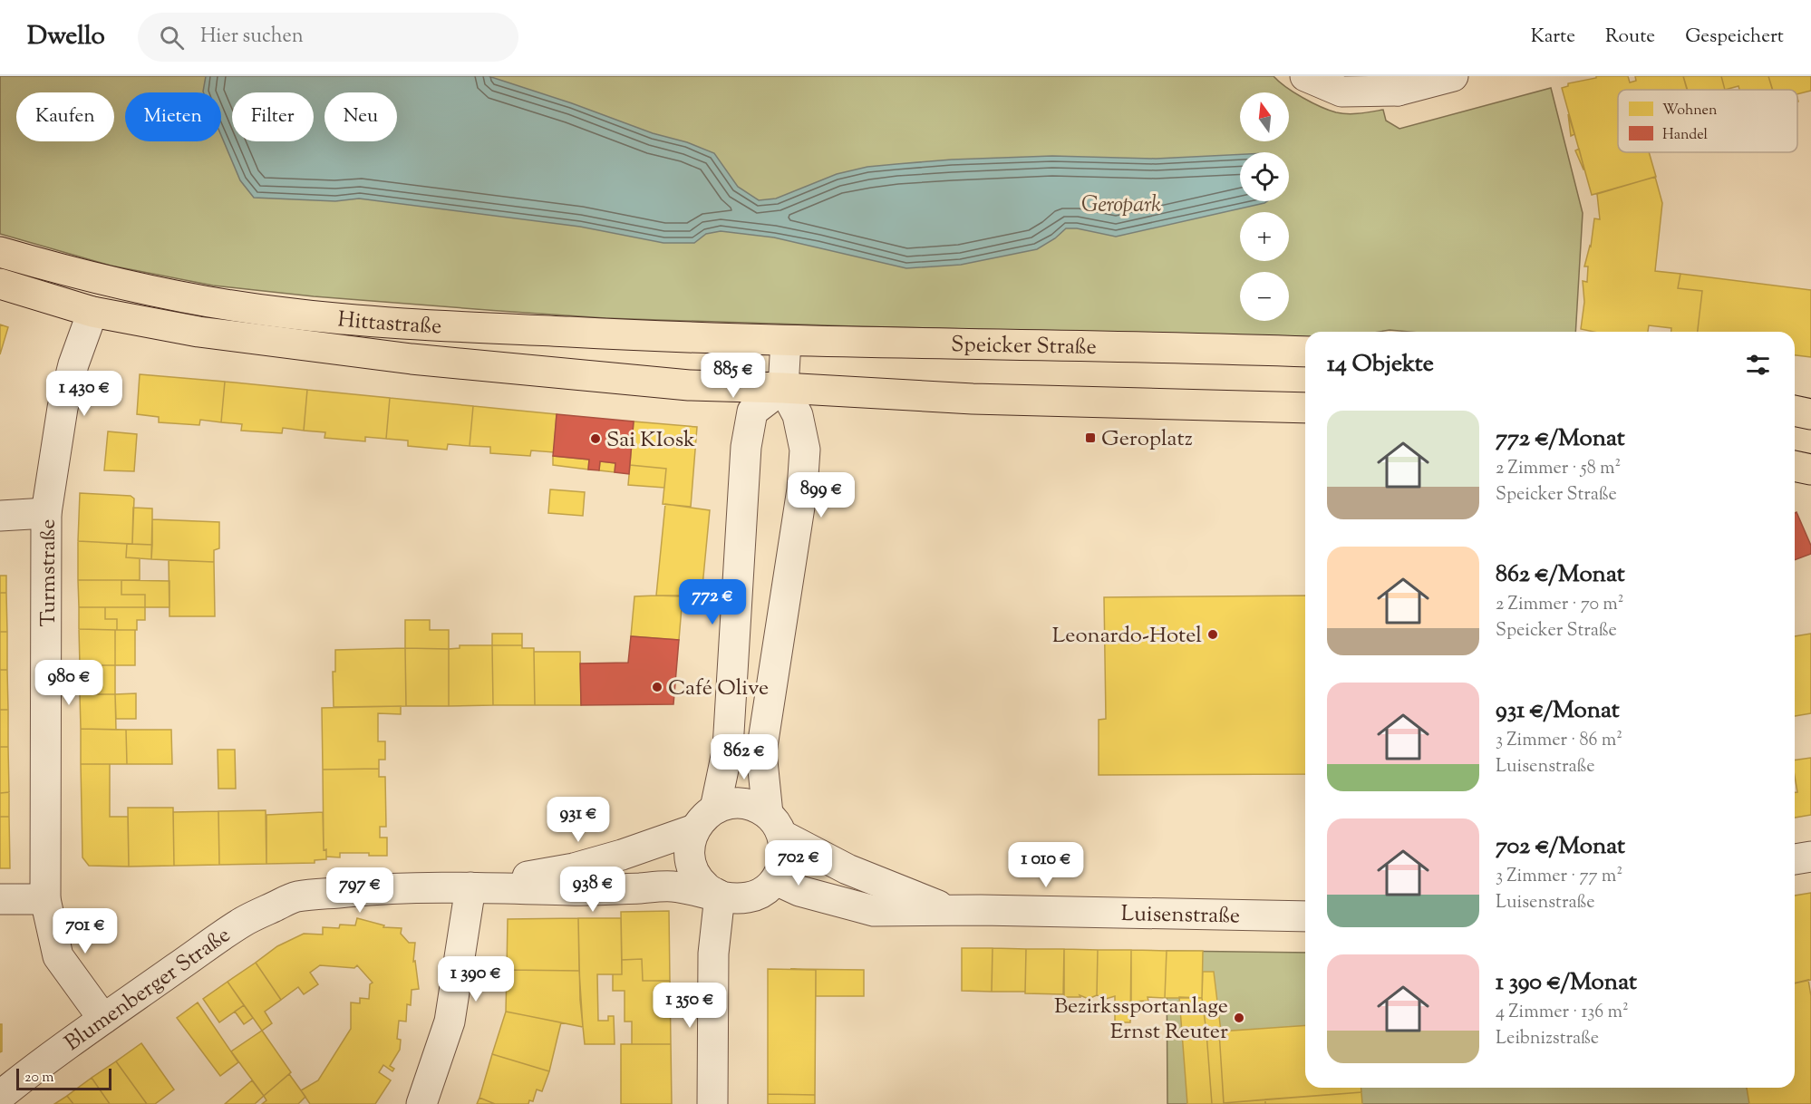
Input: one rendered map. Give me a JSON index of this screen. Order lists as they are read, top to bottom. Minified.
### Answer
{"streets":{"main road":["Hittastraße","Speicker Straße"],"street":["Turmstraße","Luisenstraße","Blumenberger Straße"]},"crossings":[["Hittastraße","Speicker Straße"],["Hittastraße","Turmstraße"],["Turmstraße","Blumenberger Straße"]],"parks":["Geropark"],"places":{"transit":["Geroplatz"],"other":["Sai KIosk","Leonardo-Hotel","Café Olive","Bezirkssportanlage Ernst Reuter"]},"legend":["Wohnen","Handel"],"scale_bar":"20 m","north":"top","page":{"header":"Dwello","search":"Hier suchen","nav":["Karte","Route","Gespeichert"],"map_buttons":["+","−"],"chip":["Kaufen","Mieten","Filter","Neu"],"heading":"14 Objekte","price":["885 €","1 430 €","899 €","772 €","980 €","862 €","931 €","702 €","1 010 €","938 €","797 €","701 €","1 390 €","1 350 €"],"list":[{"name":"772 €/Monat","note":"2 Zimmer · 58 m² · Speicker Straße"},{"name":"862 €/Monat","note":"2 Zimmer · 70 m² · Speicker Straße"},{"name":"931 €/Monat","note":"3 Zimmer · 86 m² · Luisenstraße"},{"name":"702 €/Monat","note":"3 Zimmer · 77 m² · Luisenstraße"},{"name":"1 390 €/Monat","note":"4 Zimmer · 136 m² · Leibnizstraße"}],"scale":"20 m"}}
